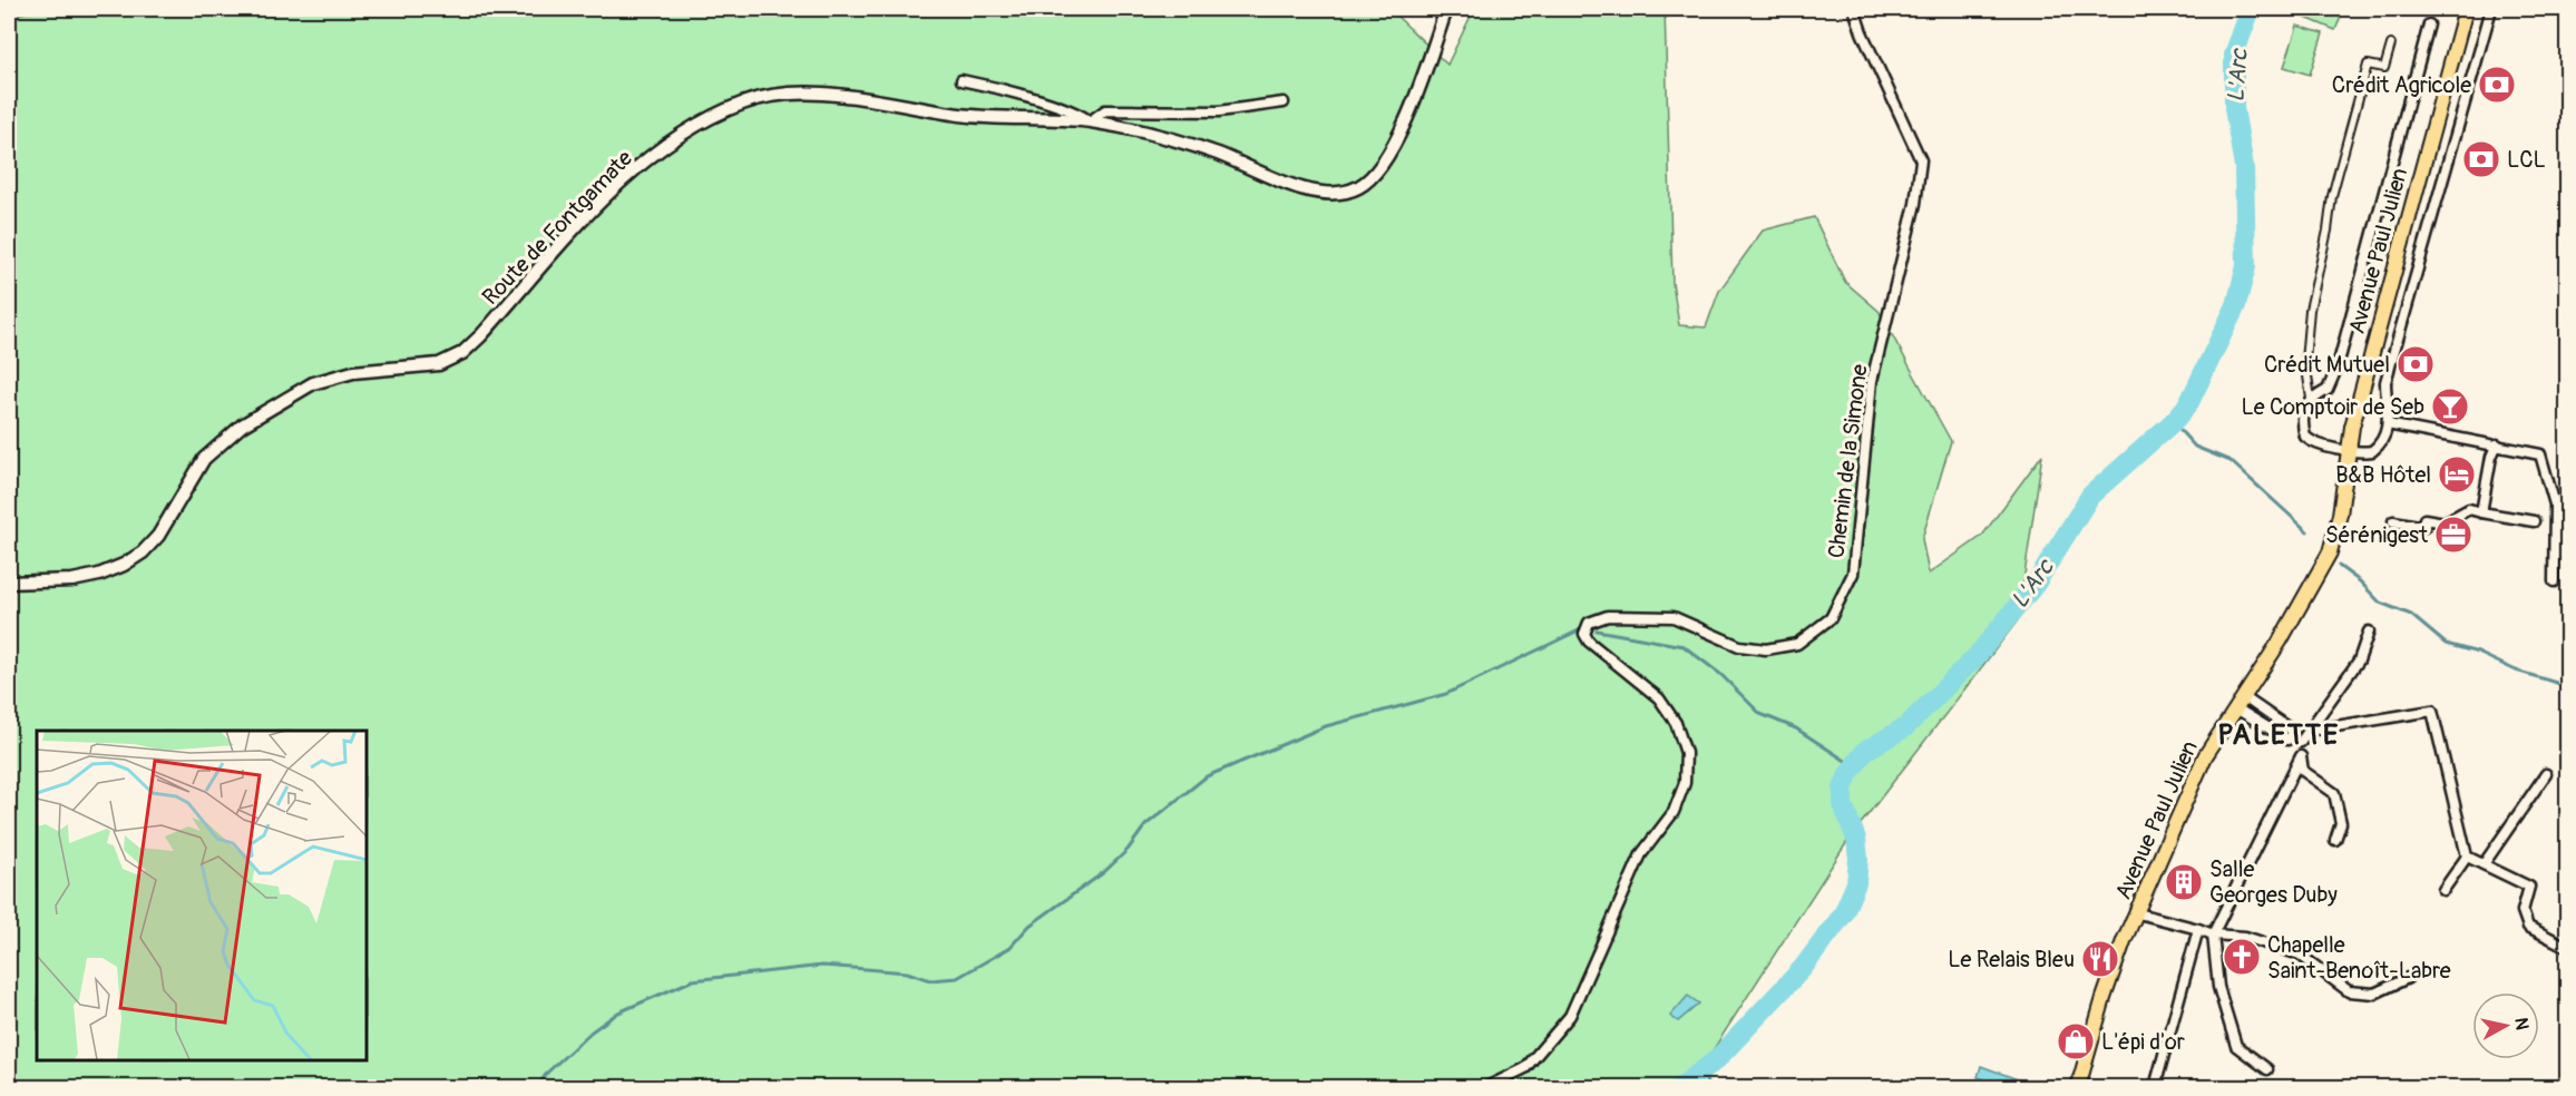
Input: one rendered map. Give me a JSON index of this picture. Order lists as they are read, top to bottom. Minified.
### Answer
{"streets":{"main road":["Avenue Paul Julien"],"street":["Route de Fontgamate","Chemin de la Simone"]},"districts":["PALETTE"],"water":["L'Arc"],"places":{"bank":["Crédit Agricole","LCL","Crédit Mutuel"],"bar":["Le Comptoir de Seb"],"hotel":["B&B Hôtel"],"office":["Sérénigest"],"building":["Salle Georges Duby"],"church":["Chapelle Saint-Benoît-Labre"],"restaurant":["Le Relais Bleu"],"shop":["L'épi d'or"]},"north":"right"}
